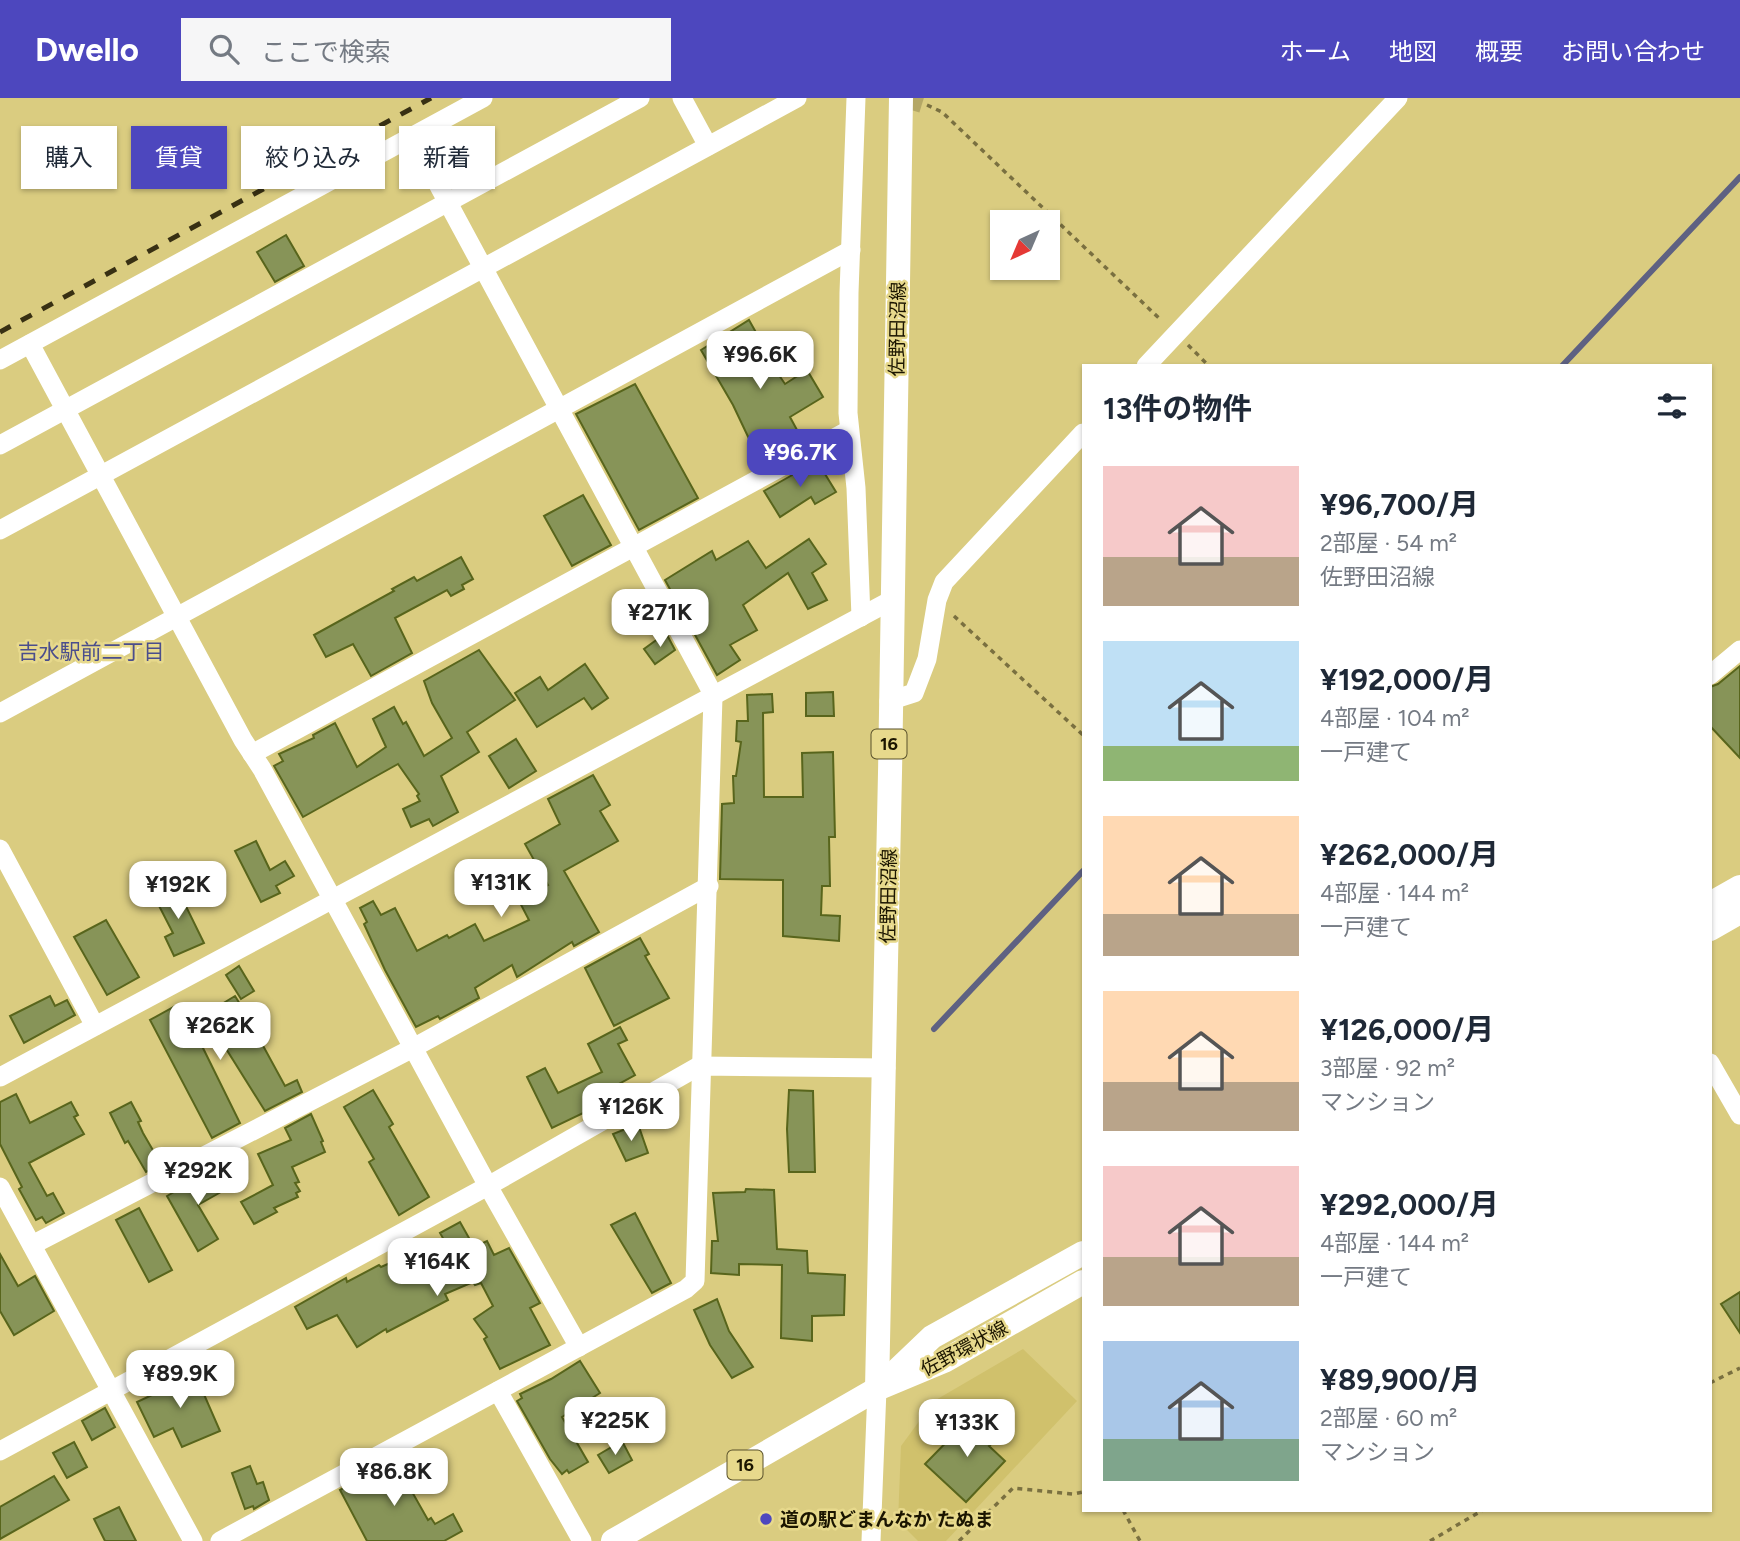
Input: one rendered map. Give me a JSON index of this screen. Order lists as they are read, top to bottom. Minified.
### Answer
{"streets":{"main road":["佐野田沼線","16","佐野環状線"]},"crossings":[["佐野田沼線","16"],["佐野田沼線","佐野環状線"],["16","佐野環状線"]],"districts":["吉水駅前二丁目"],"places":["道の駅どまんなか たぬま"],"north":"bottom left","page":{"header":"Dwello","search":"ここで検索","nav":["ホーム","地図","概要","お問い合わせ"],"chip":["購入","賃貸","絞り込み","新着"],"price":["¥96.6K","¥96.7K","¥271K","¥131K","¥192K","¥262K","¥126K","¥292K","¥164K","¥89.9K","¥225K","¥133K","¥86.8K"],"heading":"13件の物件","list":[{"name":"¥96,700/月","note":"2部屋 · 54 m² · 佐野田沼線"},{"name":"¥192,000/月","note":"4部屋 · 104 m² · 一戸建て"},{"name":"¥262,000/月","note":"4部屋 · 144 m² · 一戸建て"},{"name":"¥126,000/月","note":"3部屋 · 92 m² · マンション"},{"name":"¥292,000/月","note":"4部屋 · 144 m² · 一戸建て"},{"name":"¥89,900/月","note":"2部屋 · 60 m² · マンション"}]}}
